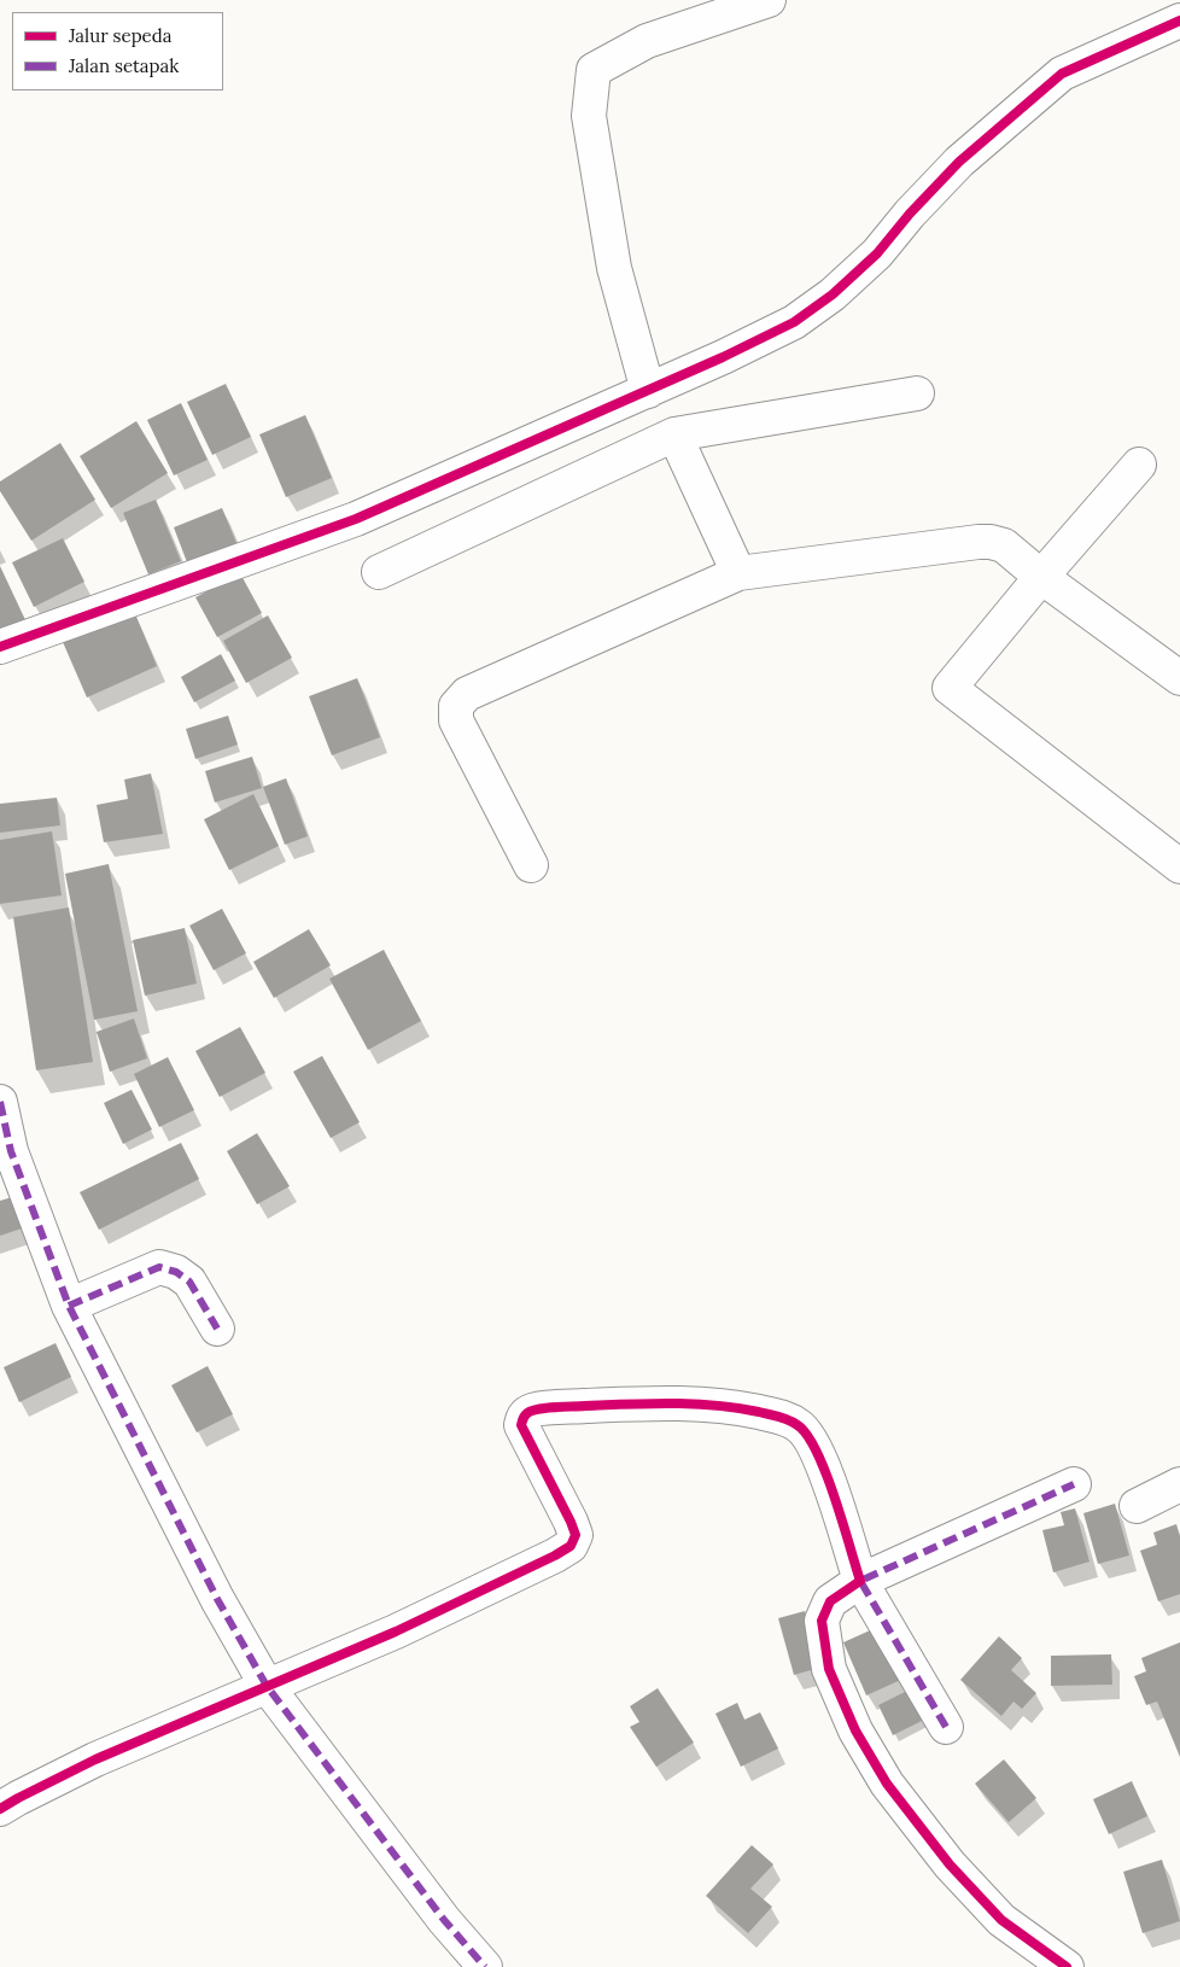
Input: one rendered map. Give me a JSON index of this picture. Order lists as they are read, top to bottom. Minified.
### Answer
{"legend":["Jalur sepeda","Jalan setapak"]}
